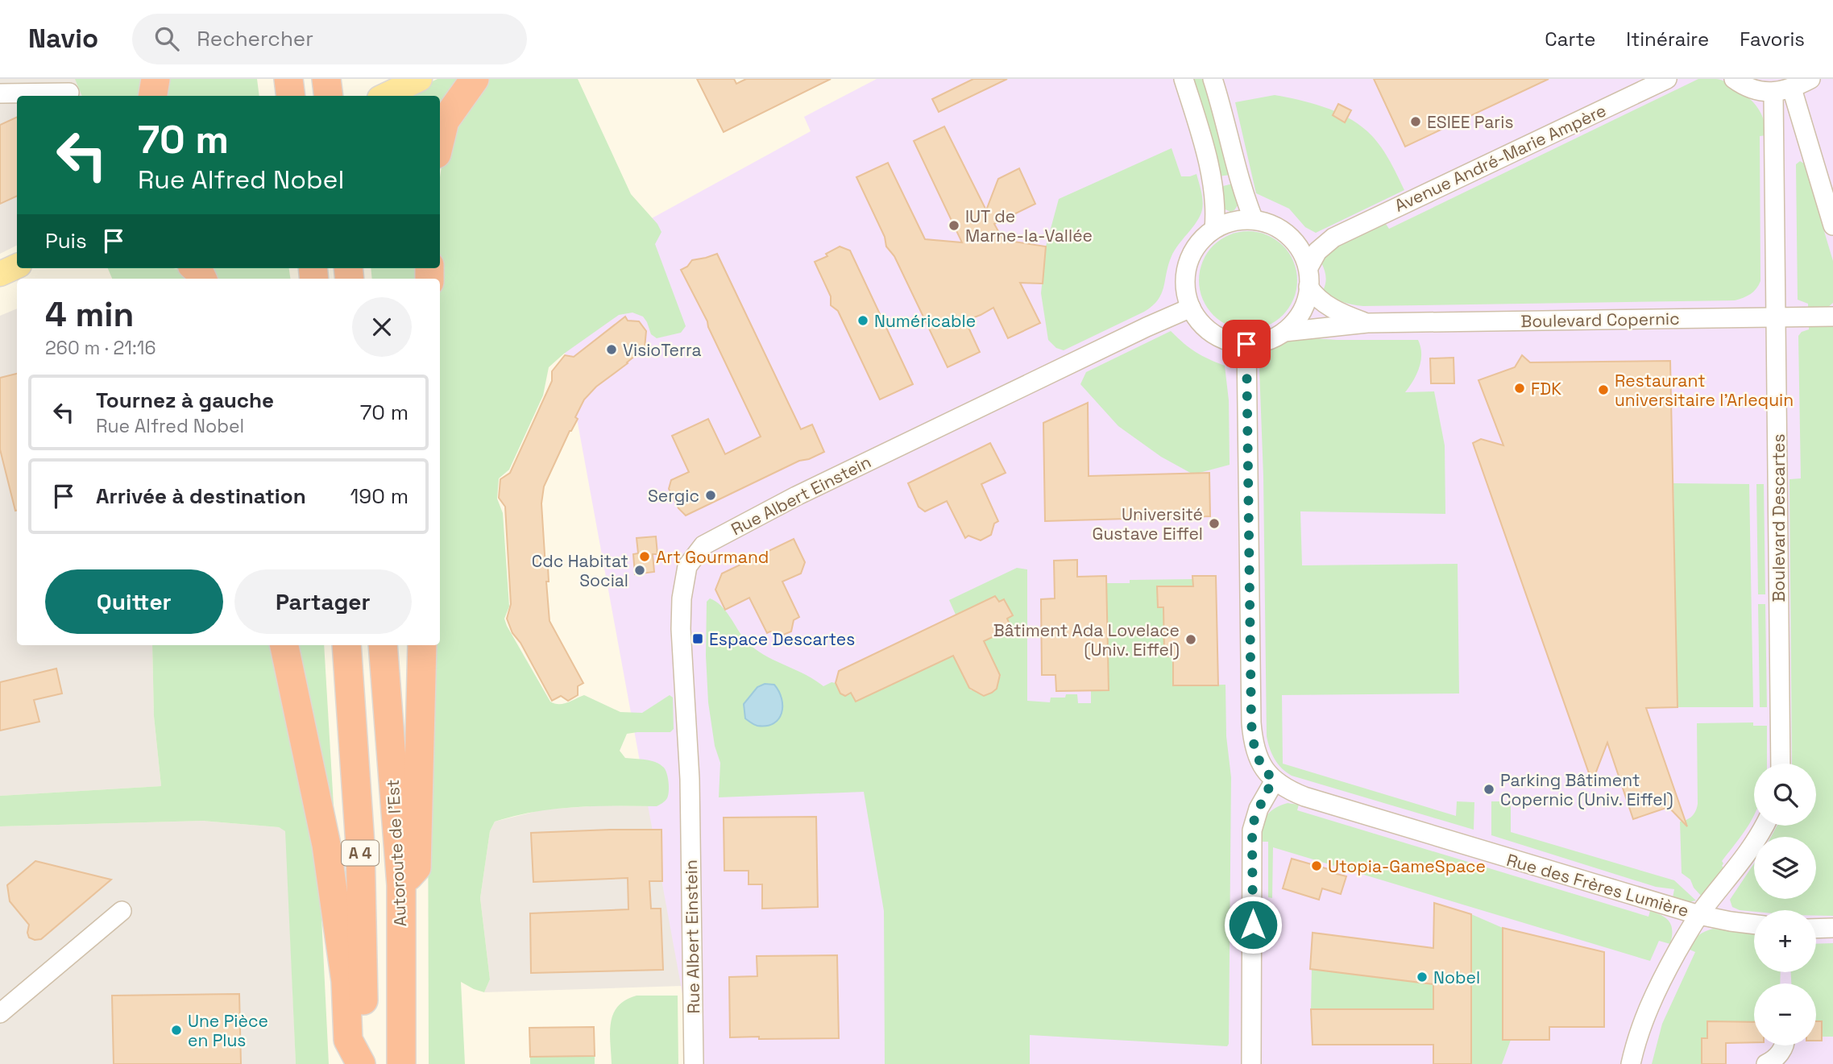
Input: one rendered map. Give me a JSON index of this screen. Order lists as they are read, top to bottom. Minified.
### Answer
{"streets":{"highway":["A 4","Autoroute de l’Est"],"street":["Avenue André-Marie Ampère","Boulevard Copernic","Rue Albert Einstein","Boulevard Descartes","Rue des Frères Lumière"]},"crossings":[["Avenue André-Marie Ampère","Boulevard Copernic"],["Avenue André-Marie Ampère","Rue Albert Einstein"],["Boulevard Copernic","Rue Albert Einstein"],["Boulevard Copernic","Boulevard Descartes"]],"places":{"other":["ESIEE Paris","IUT de Marne-la-Vallée","Numéricable","VisioTerra","FDK","Restaurant universitaire l’Arlequin","Sergic","Université Gustave Eiffel","Art Gourmand","Cdc Habitat Social","Bâtiment Ada Lovelace (Univ. Eiffel)","Parking Bâtiment Copernic (Univ. Eiffel)","Utopia-GameSpace","Nobel","Une Pièce en Plus"],"transit":["Espace Descartes"]},"page":{"header":"Navio","search":"Rechercher","nav":["Carte","Itinéraire","Favoris"],"turn":["70 m","Rue Alfred Nobel"],"then":"Puis","heading":["4 min","260 m · 21:16"],"list":[{"name":"Tournez à gauche","note":"Rue Alfred Nobel","value":"70 m"},{"name":"Arrivée à destination","value":"190 m"}],"buttons":["Quitter","Partager"],"map_buttons":["+","−"]}}
